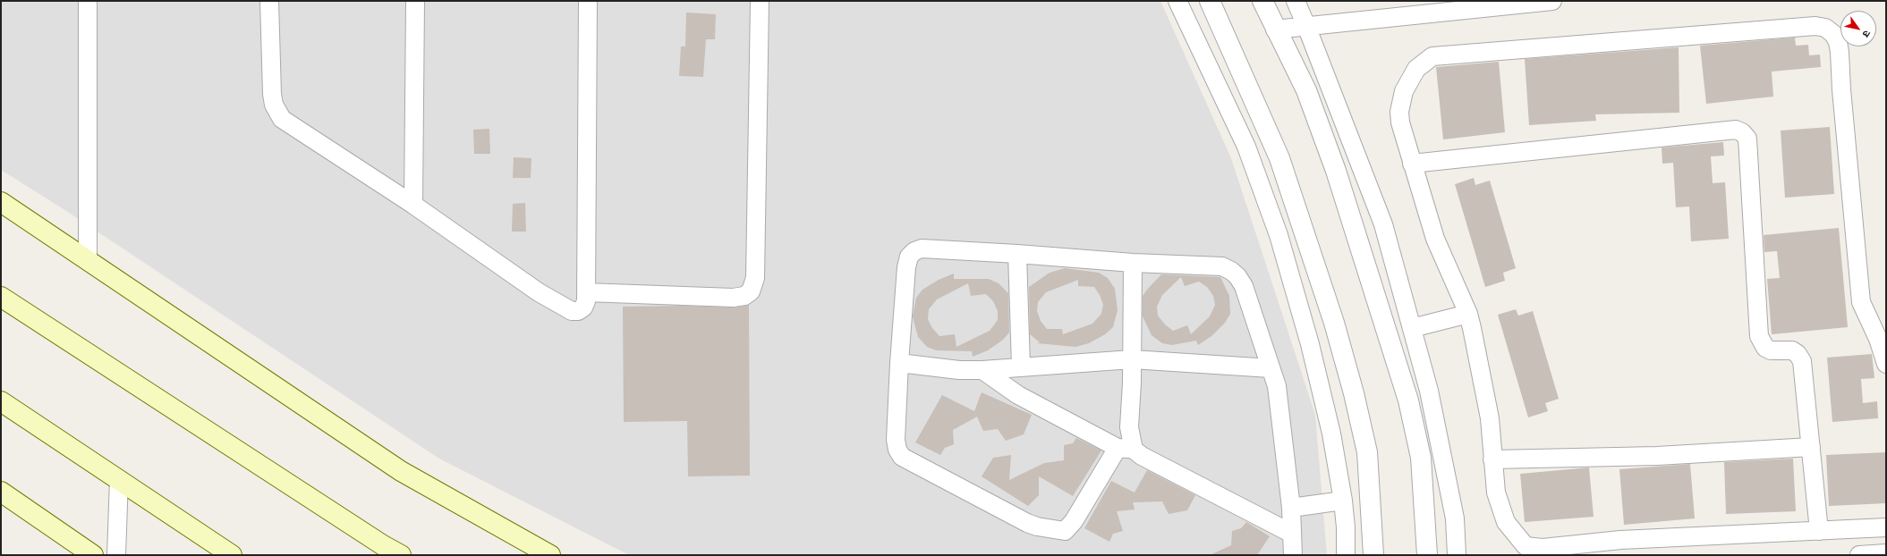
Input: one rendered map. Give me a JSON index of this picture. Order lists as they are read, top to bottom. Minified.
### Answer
{"north":"bottom right"}
